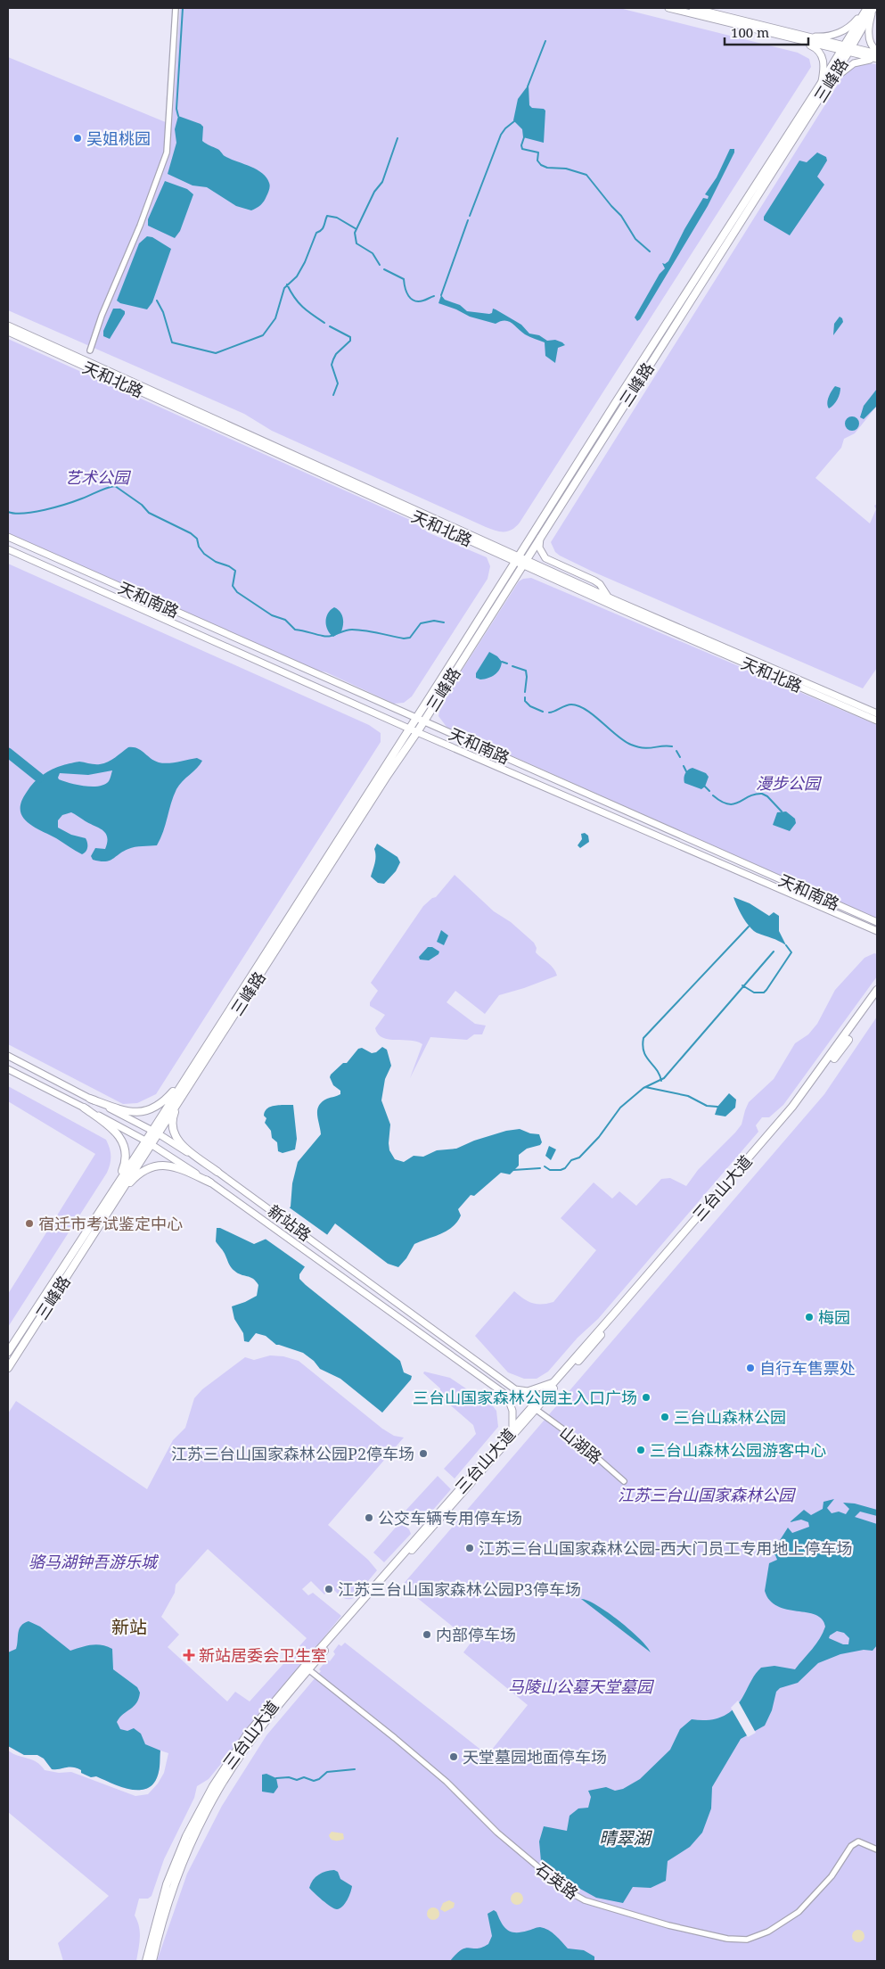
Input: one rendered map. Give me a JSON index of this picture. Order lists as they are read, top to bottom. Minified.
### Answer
{"streets":{"main road":["三峰路","三台山大道"],"street":["天和北路","天和南路","新站路","山湖路","石英路"]},"crossings":[["三峰路","天和北路"],["三峰路","天和南路"],["三峰路","新站路"],["三台山大道","新站路"],["三台山大道","山湖路"],["三台山大道","石英路"]],"districts":["新站"],"water":["晴翠湖"],"parks":["艺术公园","漫步公园","江苏三台山国家森林公园","骆马湖钟吾游乐城","马陵山公墓天堂墓园"],"places":{"other":["吴姐桃园","宿迁市考试鉴定中心","梅园","自行车售票处","三台山国家森林公园主入口广场","三台山森林公园","三台山森林公园游客中心","江苏三台山国家森林公园P2停车场","公交车辆专用停车场","江苏三台山国家森林公园-西大门员工专用地上停车场","江苏三台山国家森林公园P3停车场","内部停车场","天堂墓园地面停车场"],"health":["新站居委会卫生室"]},"scale_bar":"100 m"}
